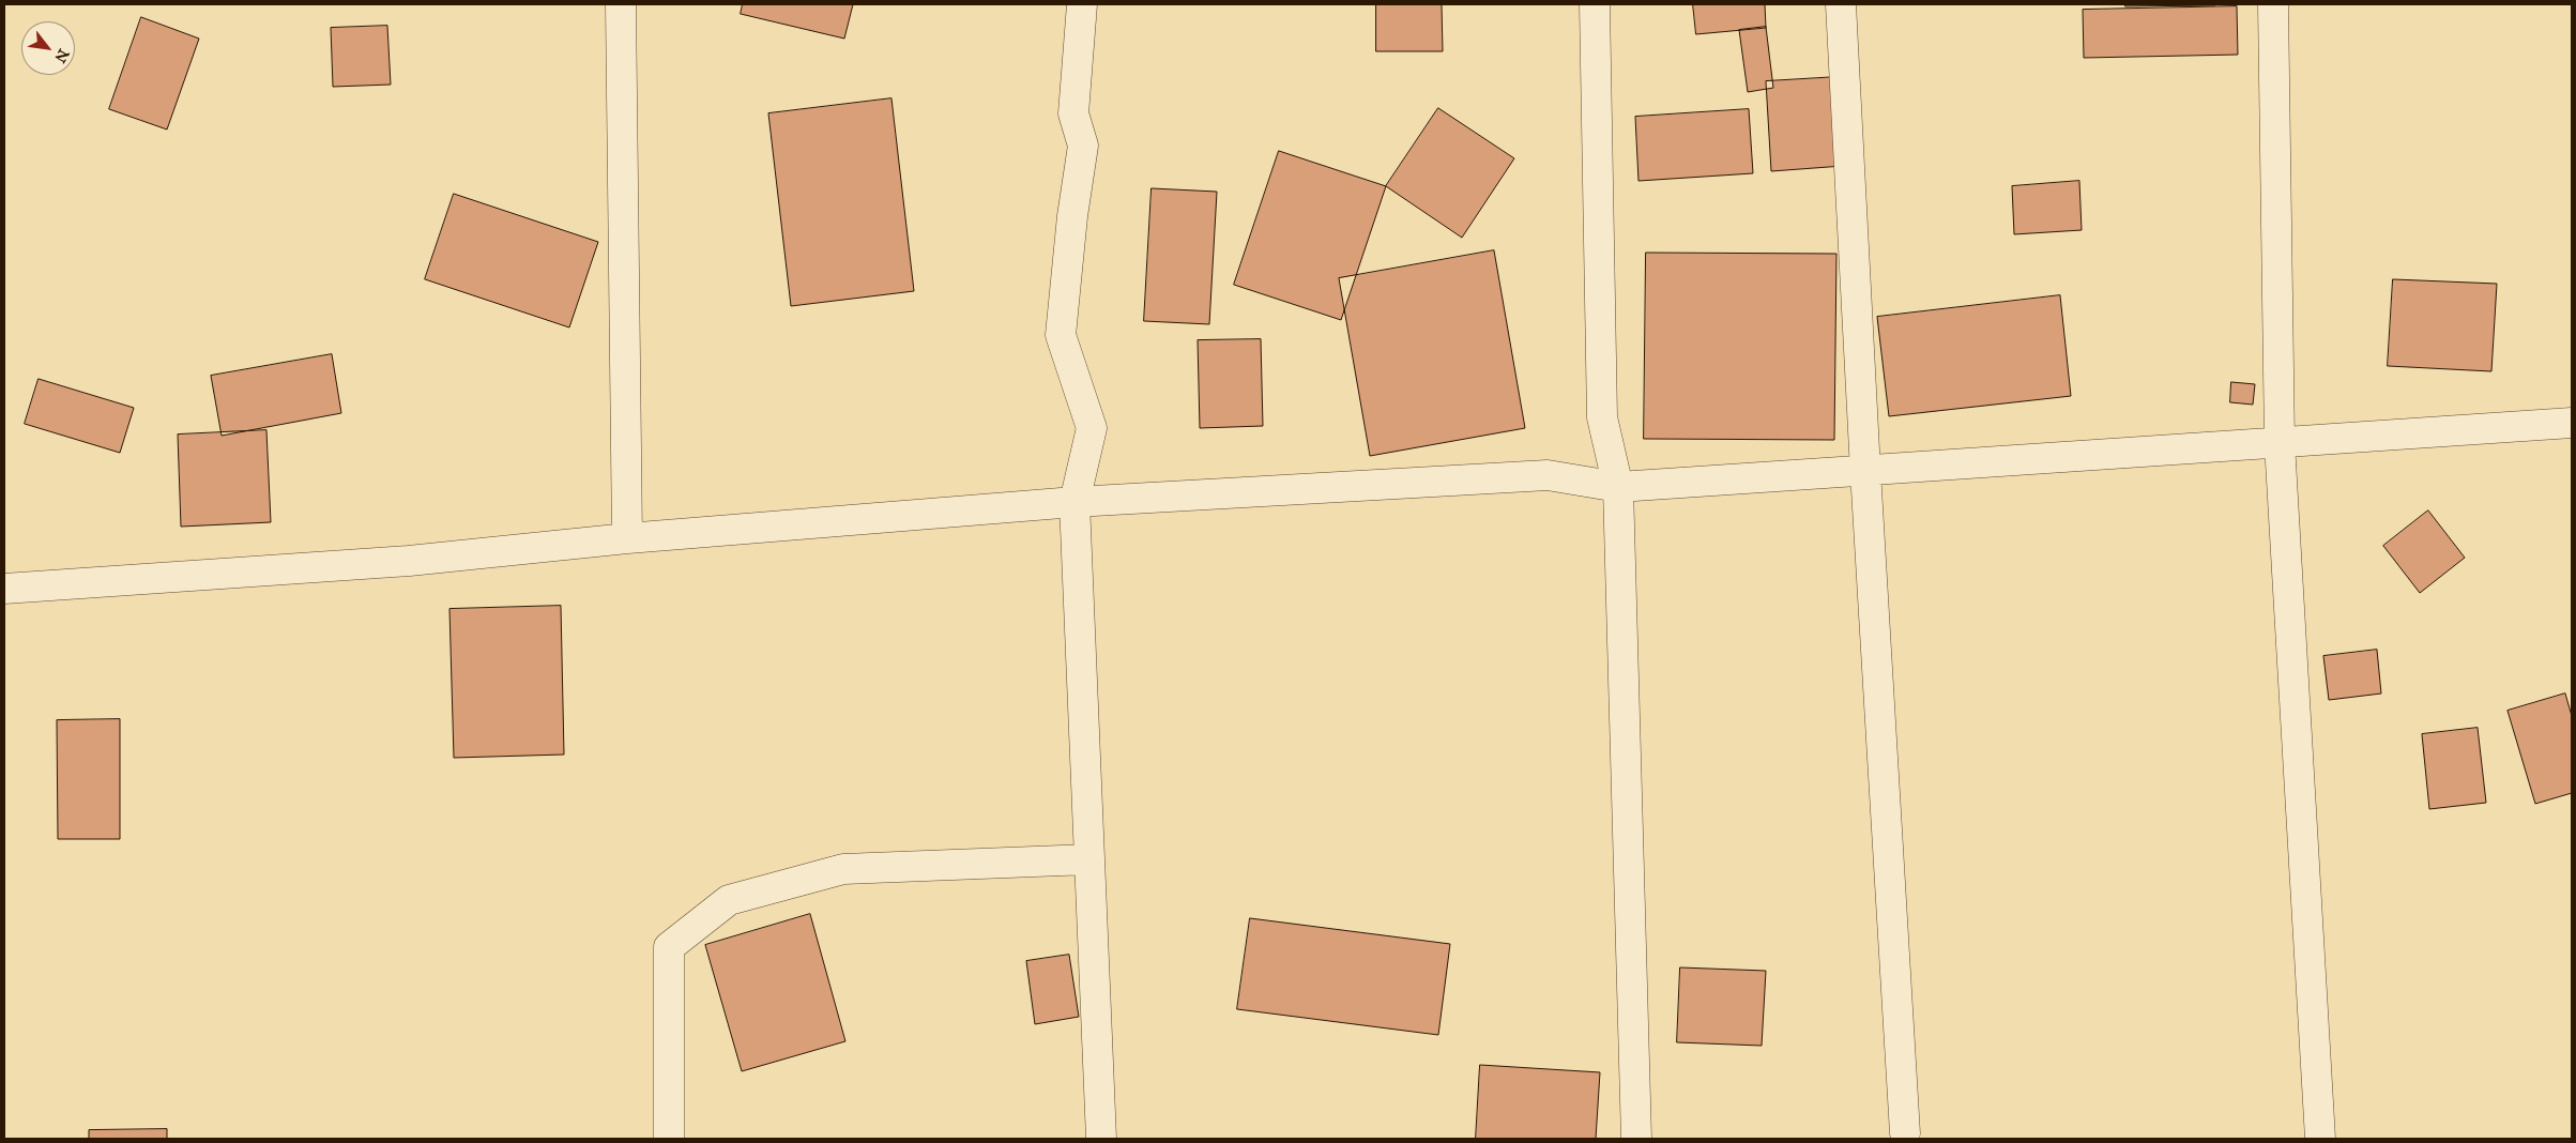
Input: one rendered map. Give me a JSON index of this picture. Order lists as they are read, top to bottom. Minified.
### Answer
{"north":"bottom right"}
